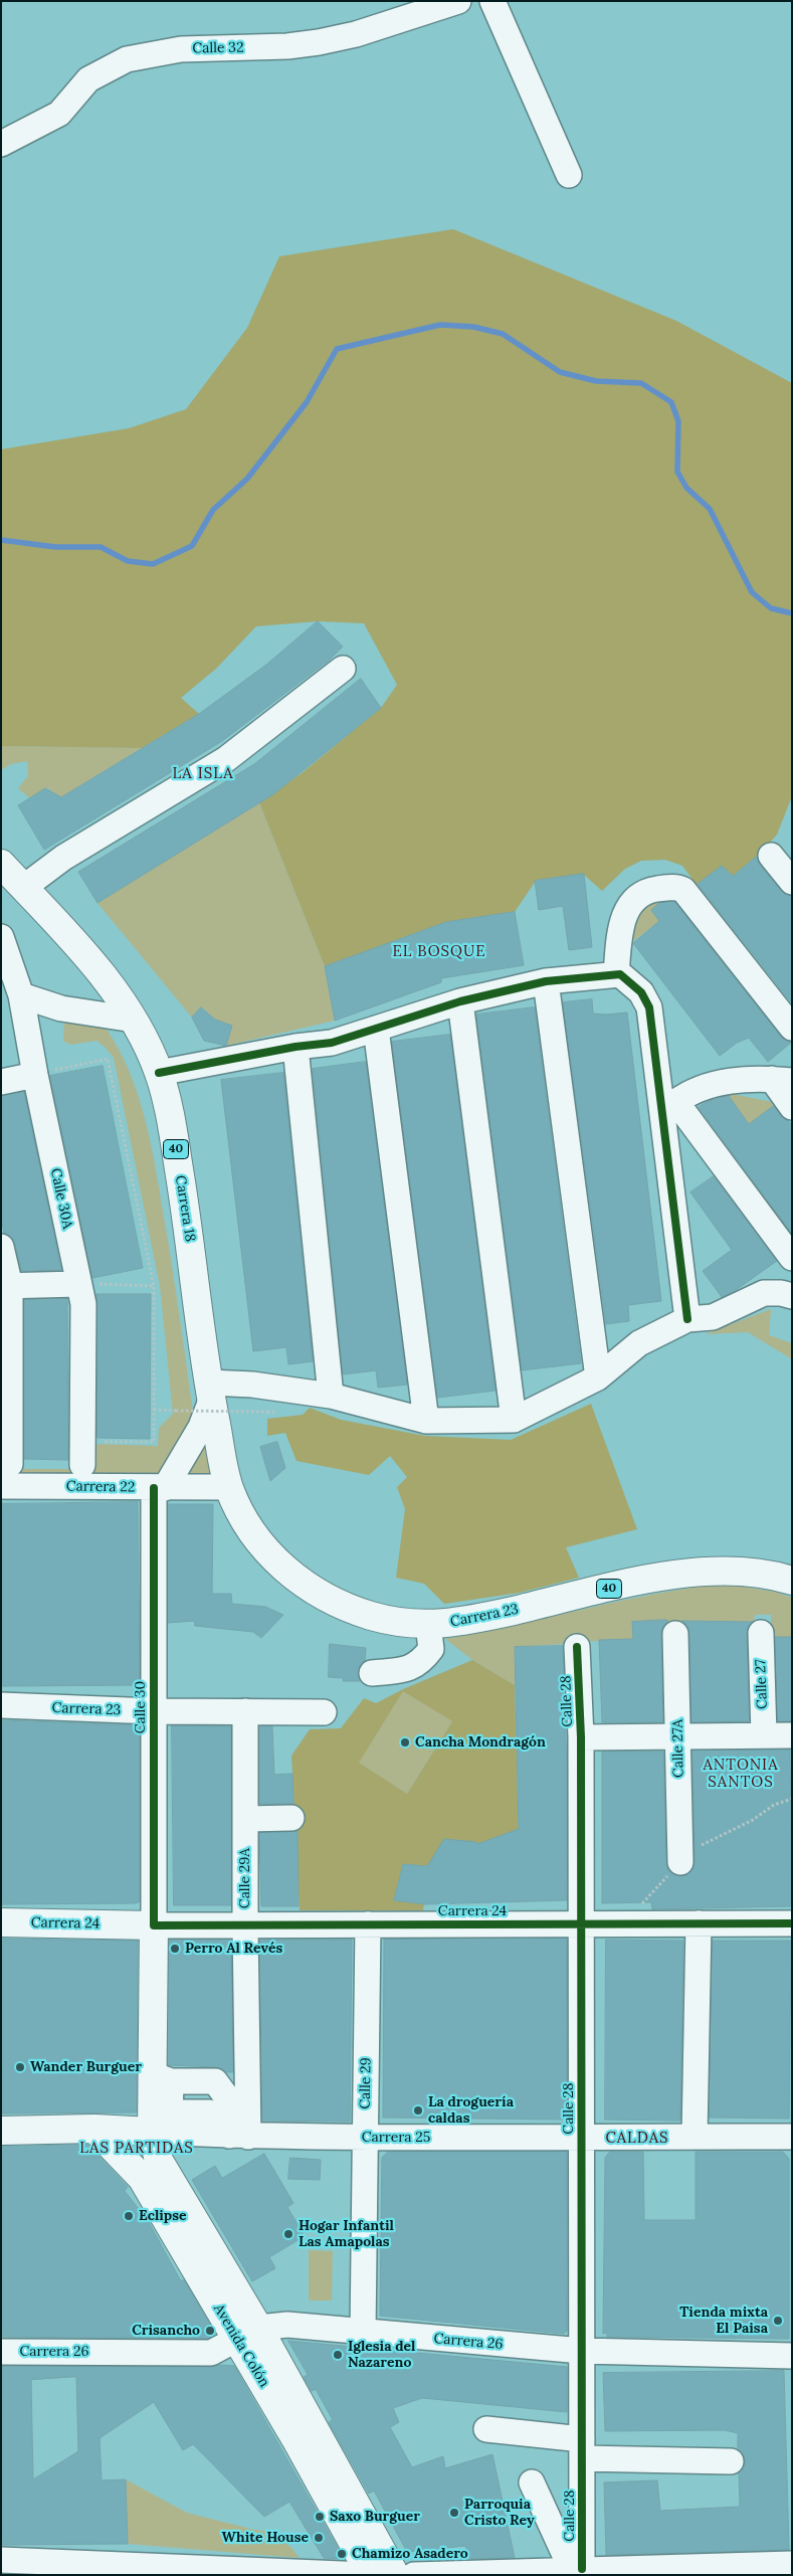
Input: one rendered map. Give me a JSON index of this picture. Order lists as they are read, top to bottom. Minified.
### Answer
{"streets":{"main road":["40","Carrera 18","Carrera 23","Calle 30","Carrera 24","Carrera 25","Avenida Colón"],"street":["Calle 32","Calle 30A","Carrera 22","Calle 27","Calle 28","Calle 27A","Calle 29A","Calle 29","Carrera 26"]},"crossings":[["Carrera 18","Carrera 22"],["Carrera 18","Carrera 23"],["Carrera 22","Carrera 23"],["Carrera 22","Calle 30"],["Carrera 23","Calle 30"],["Carrera 23","Calle 29A"],["Calle 28","Carrera 24"],["Calle 28","Carrera 25"],["Calle 28","Carrera 26"],["Calle 30","Carrera 24"],["Calle 30","Carrera 25"],["Calle 30","Avenida Colón"],["Calle 29A","Carrera 24"],["Calle 29A","Carrera 25"],["Carrera 24","Calle 29"],["Calle 29","Carrera 25"],["Calle 29","Carrera 26"],["Carrera 25","Avenida Colón"],["Carrera 26","Avenida Colón"]],"districts":["LA ISLA","EL BOSQUE","ANTONIA SANTOS","CALDAS","LAS PARTIDAS"],"places":["Cancha Mondragón","Perro Al Revés","Wander Burguer","La droguería caldas","Eclipse","Hogar Infantil Las Amapolas","Tienda mixta El Paisa","Crisancho","Iglesia del Nazareno","Parroquia Cristo Rey","Saxo Burguer","White House","Chamizo Asadero"]}
